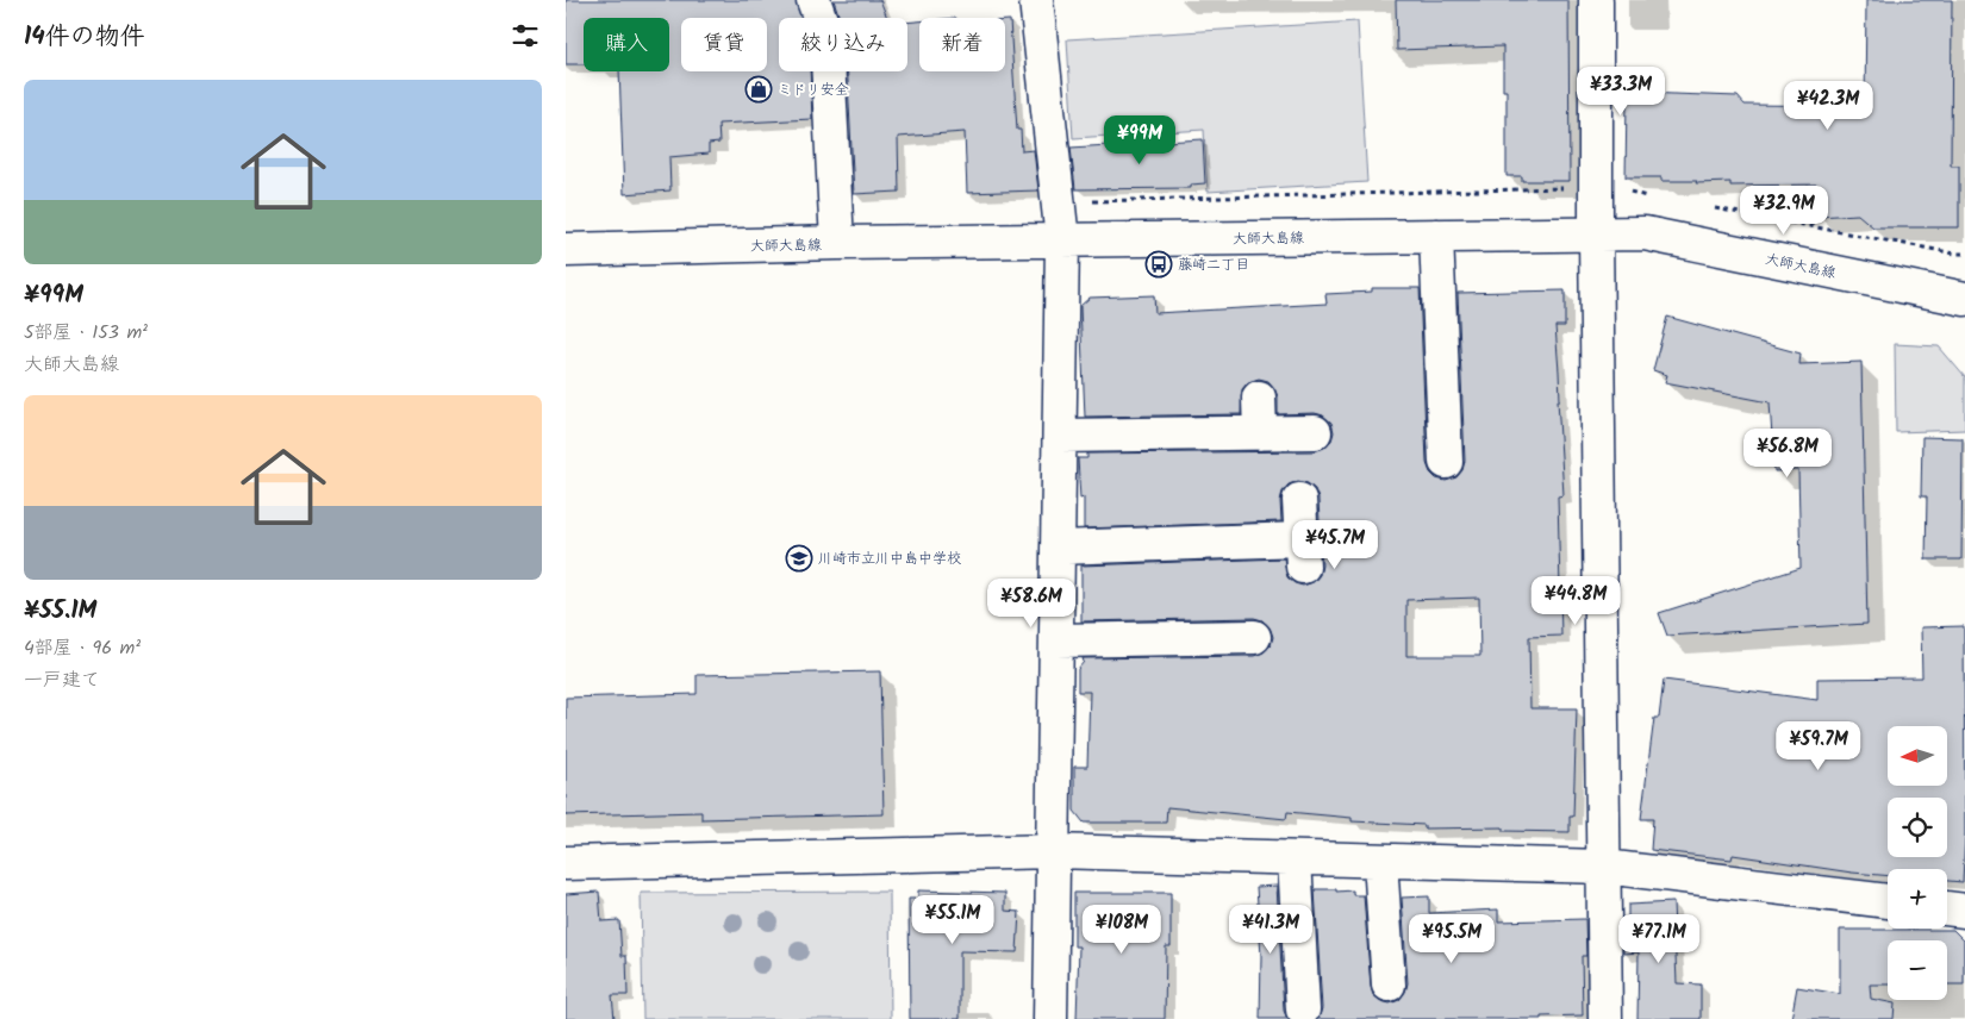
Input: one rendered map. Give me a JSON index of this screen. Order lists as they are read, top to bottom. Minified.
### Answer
{"streets":{"street":["大師大島線"]},"places":{"shop":["ミドリ安全"],"bus stop":["藤崎二丁目"],"school or university":["川崎市立川中島中学校"]},"north":"left","page":{"heading":"14件の物件","chip":["購入","賃貸","絞り込み","新着"],"price":["¥33.3M","¥42.3M","¥99M","¥32.9M","¥56.8M","¥45.7M","¥44.8M","¥58.6M","¥59.7M","¥55.1M","¥108M","¥41.3M","¥95.5M","¥77.1M"],"list":[{"name":"¥99M","note":"5部屋 · 153 m² · 大師大島線"},{"name":"¥55.1M","note":"4部屋 · 96 m² · 一戸建て"}],"map_buttons":["+","−"]}}
